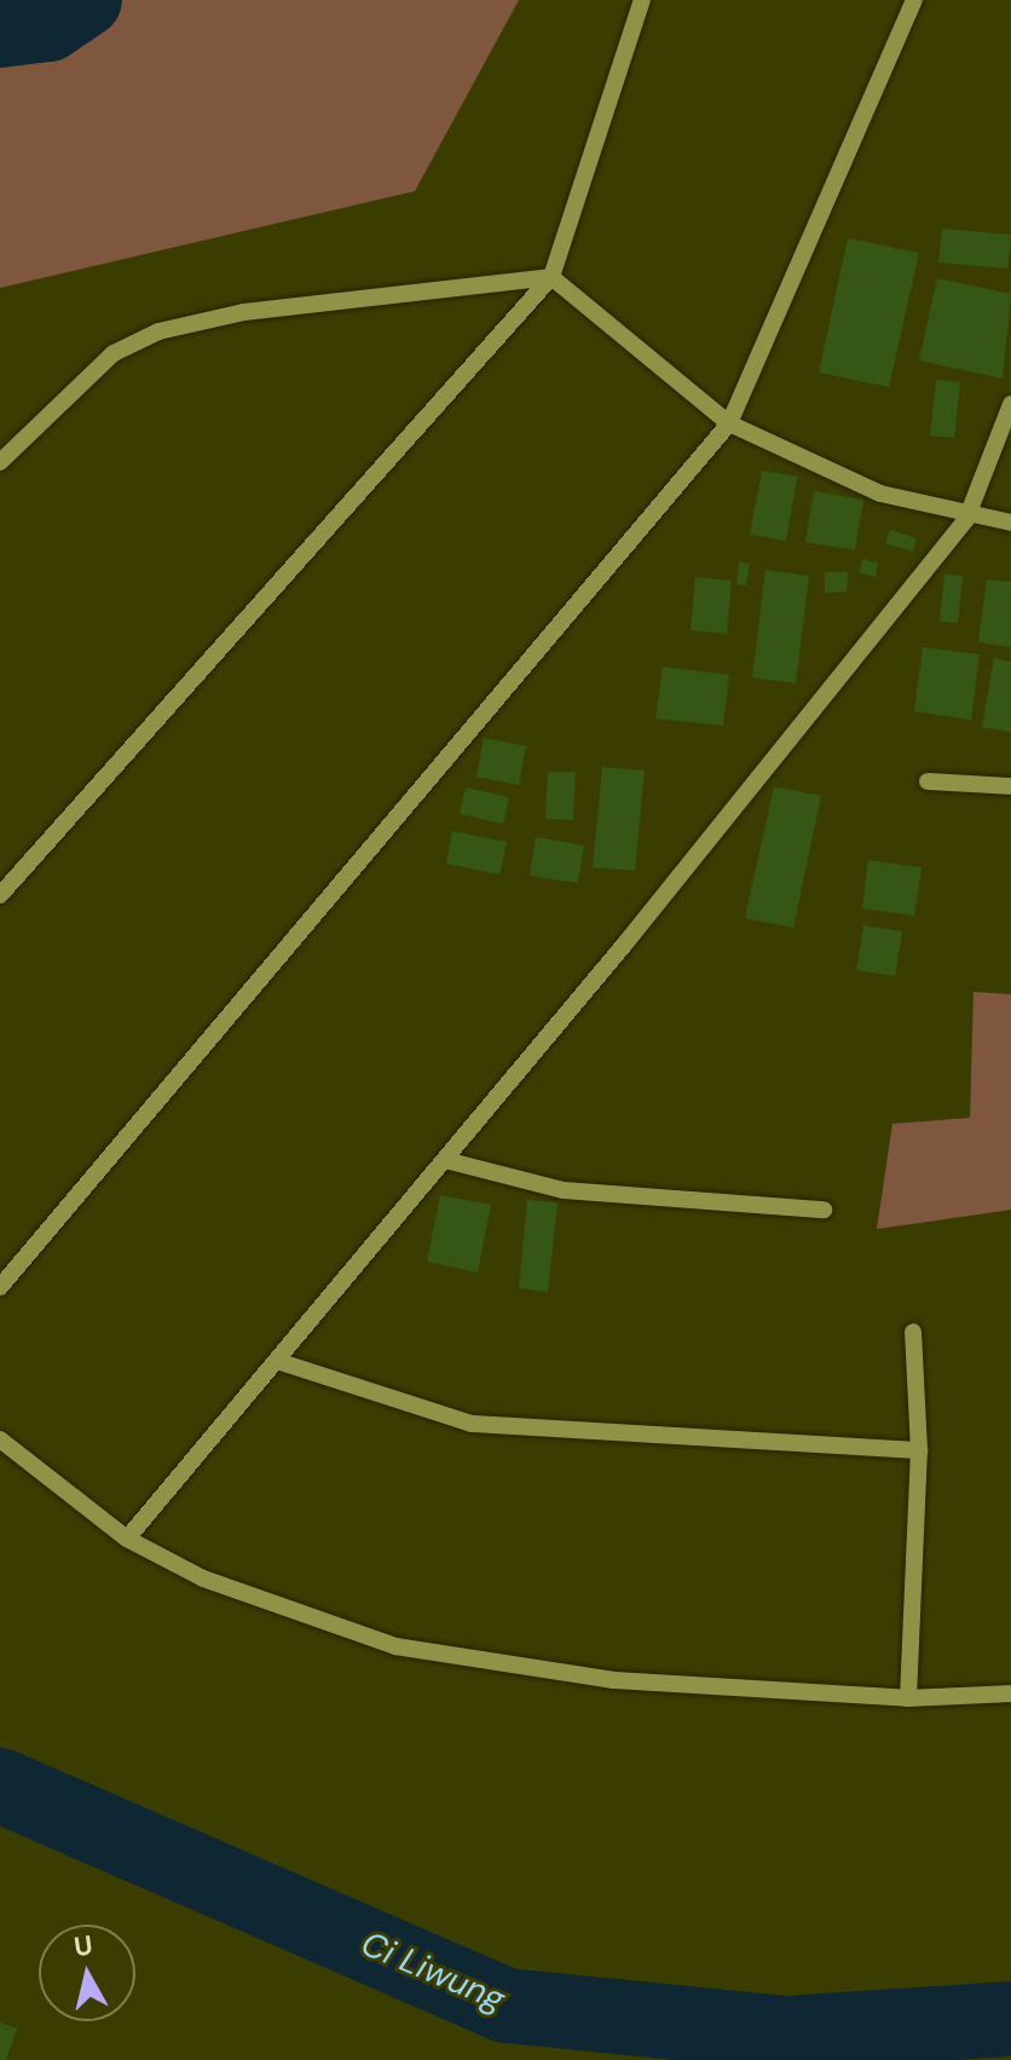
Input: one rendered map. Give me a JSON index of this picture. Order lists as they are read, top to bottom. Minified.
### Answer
{"water":["Ci Liwung"],"north":"top"}
